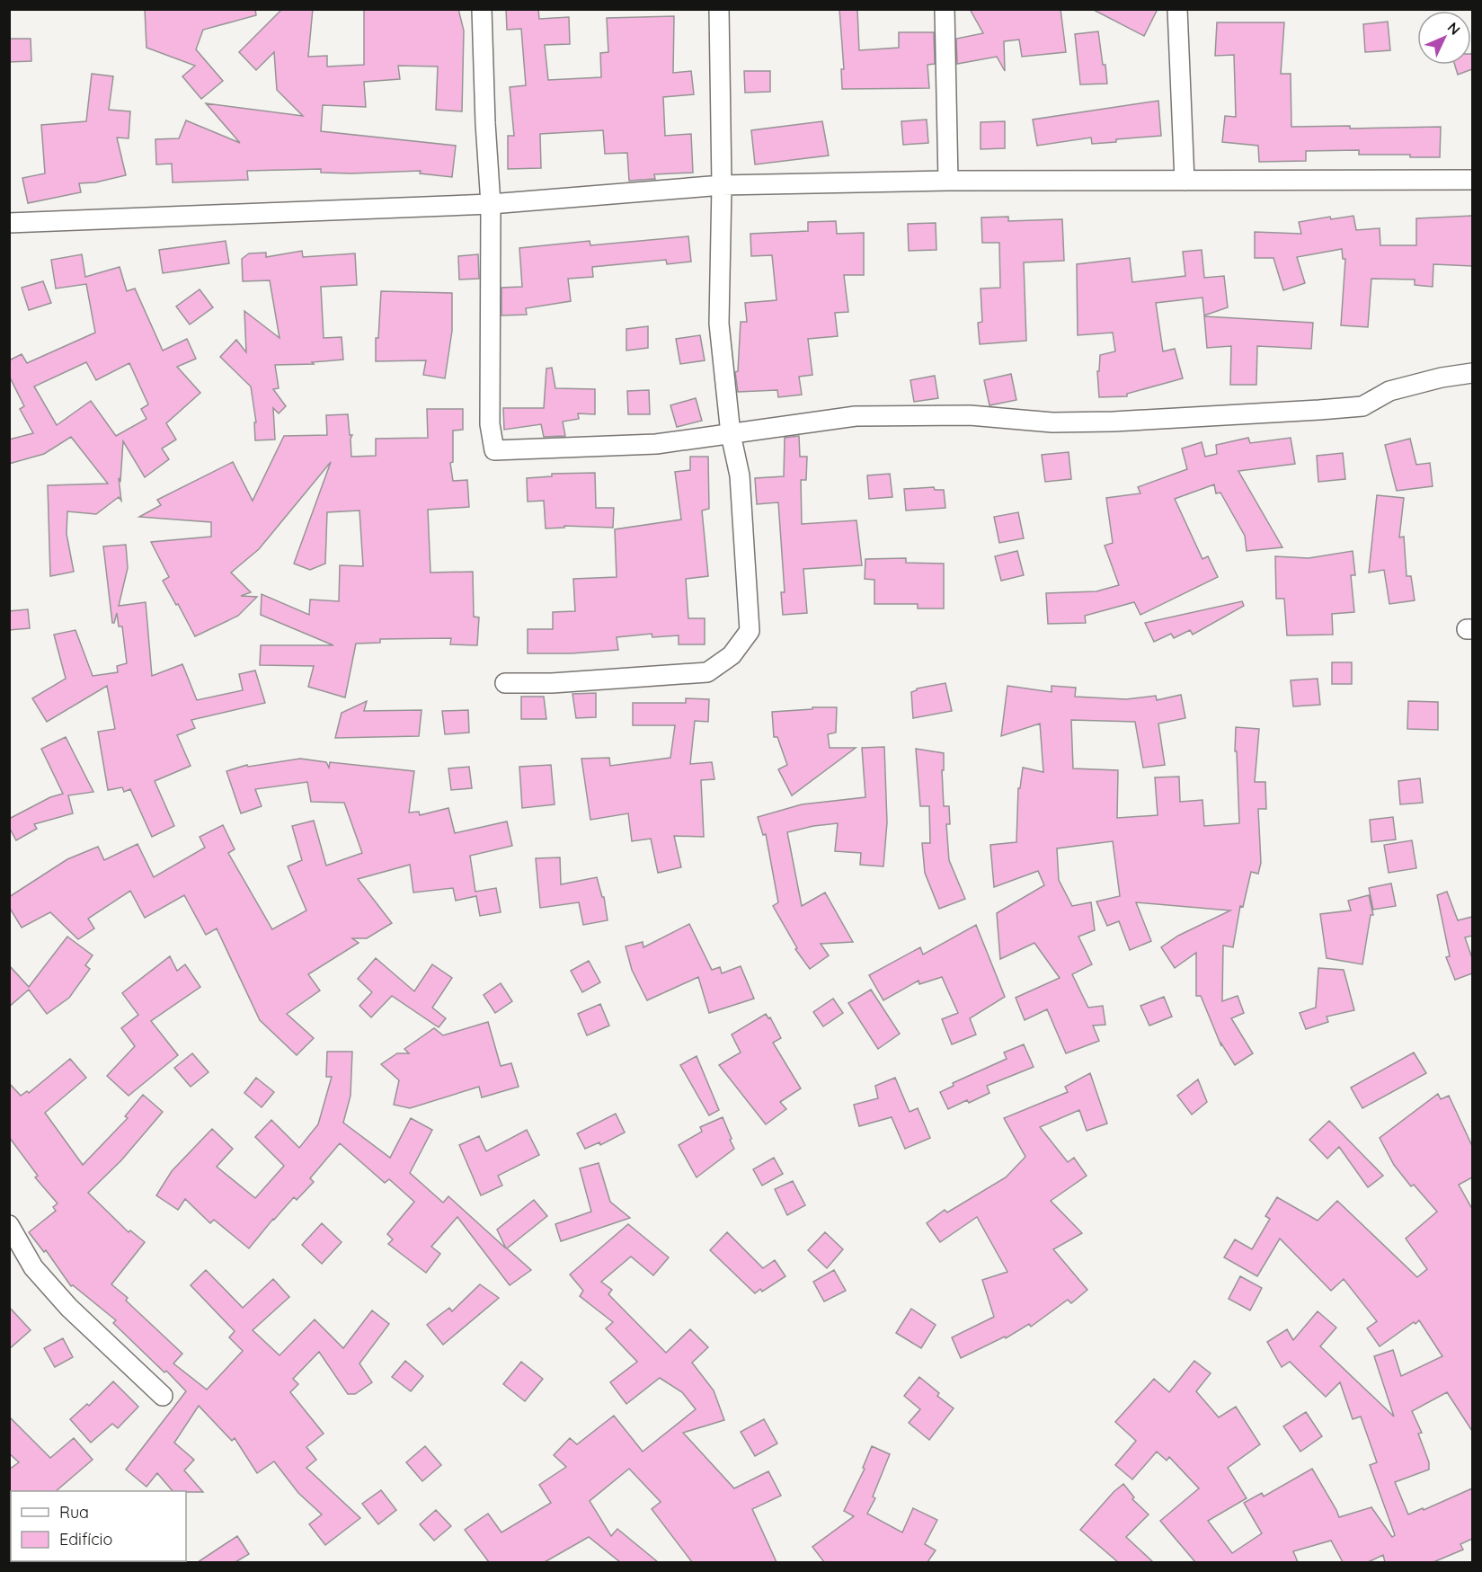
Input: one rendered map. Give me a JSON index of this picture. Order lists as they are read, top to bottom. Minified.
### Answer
{"legend":["Rua","Edifício"],"north":"top right"}
